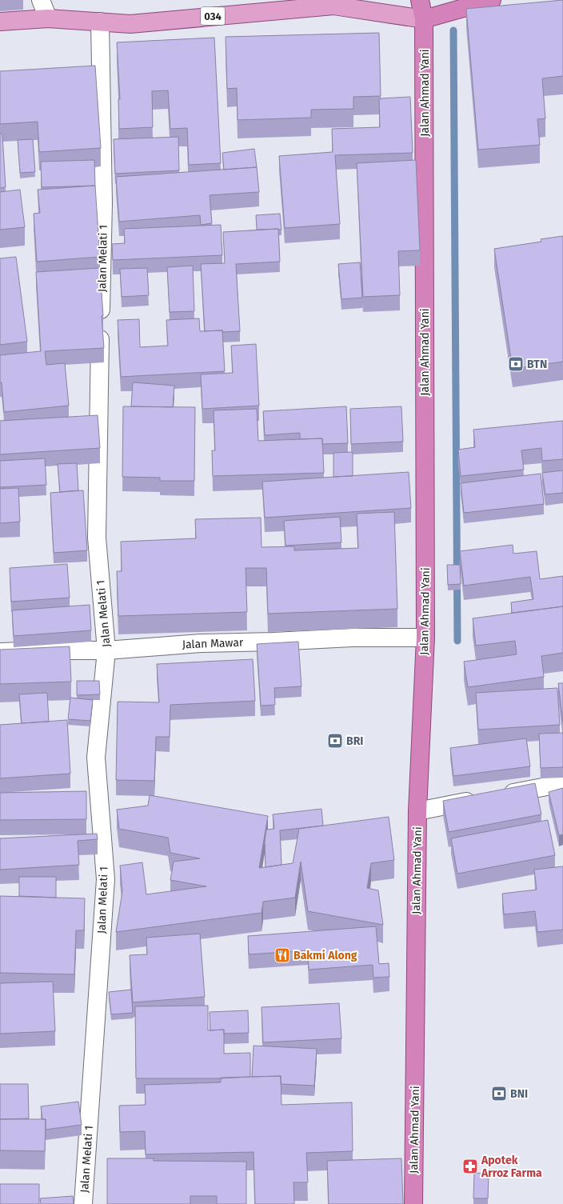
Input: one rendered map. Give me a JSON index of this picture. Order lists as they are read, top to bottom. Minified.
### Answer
{"streets":{"highway":["Jalan Ahmad Yani"],"main road":["034"],"street":["Jalan Melati 1","Jalan Mawar"]},"crossings":[["034","Jalan Ahmad Yani"],["034","Jalan Melati 1"],["Jalan Ahmad Yani","Jalan Mawar"],["Jalan Melati 1","Jalan Mawar"]],"places":{"bank":["BTN","BRI","BNI"],"restaurant":["Bakmi Along"],"pharmacy":["Apotek Arroz Farma"]}}
